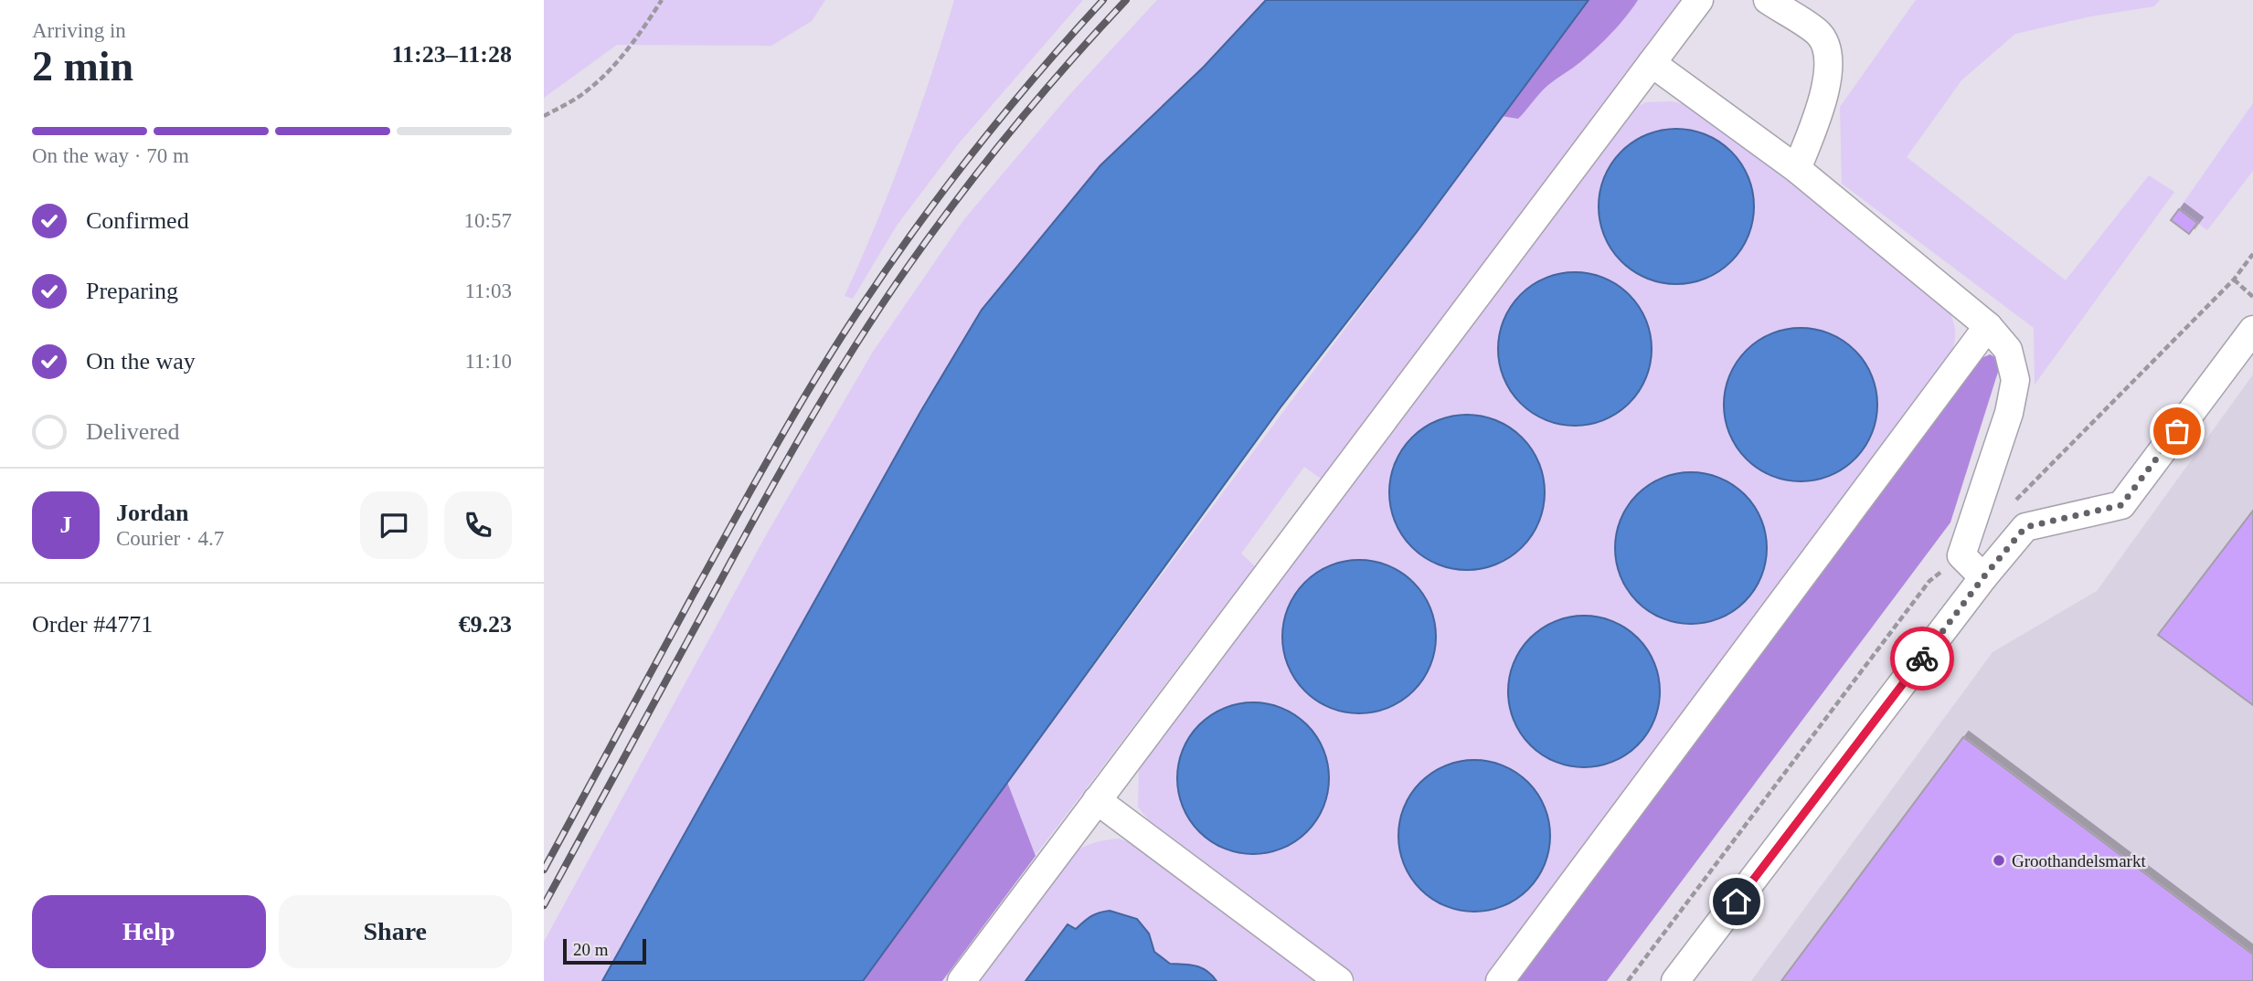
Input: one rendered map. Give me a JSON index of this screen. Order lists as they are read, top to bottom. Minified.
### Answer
{"places":["Groothandelsmarkt"],"scale_bar":"20 m","page":{"heading":["2 min","Arriving in","11:23–11:28"],"panel":["Jordan","Courier · 4.7","Order #4771","€9.23"],"bar":"On the way · 70 m","list":[["Confirmed","10:57"],["Preparing","11:03"],["On the way","11:10"],"Delivered"],"round":"J","buttons":["Help","Share"],"scale":"20 m"}}
